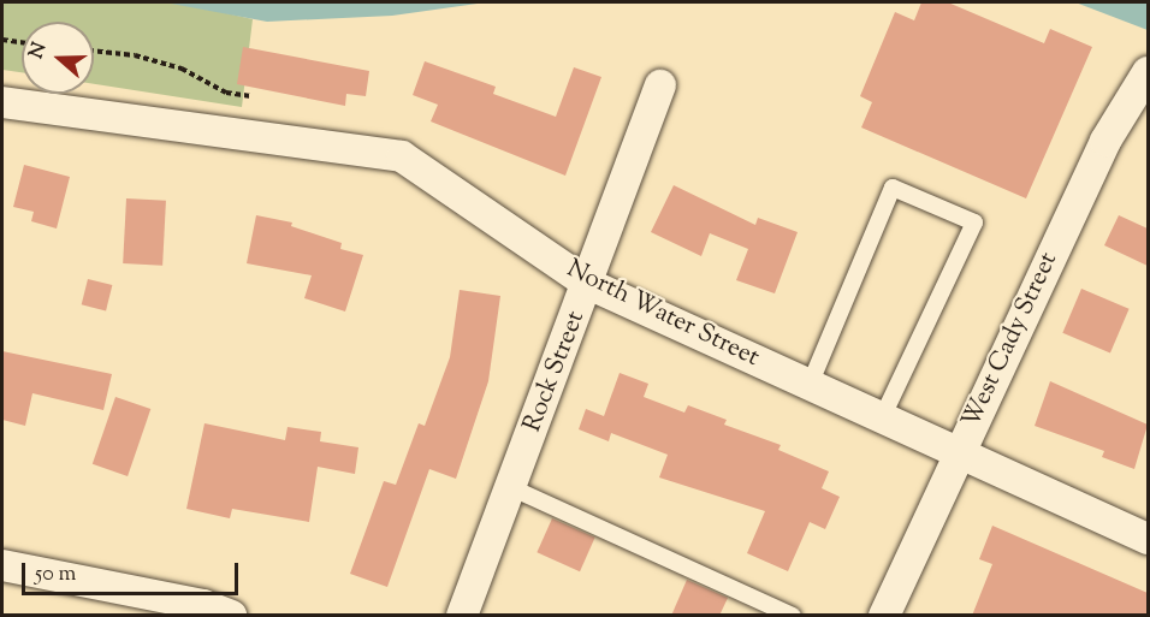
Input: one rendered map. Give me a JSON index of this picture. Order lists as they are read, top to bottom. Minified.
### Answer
{"streets":{"street":["North Water Street","West Cady Street","Rock Street"]},"crossings":[["North Water Street","West Cady Street"],["North Water Street","Rock Street"]],"scale_bar":"50 m","north":"left"}
